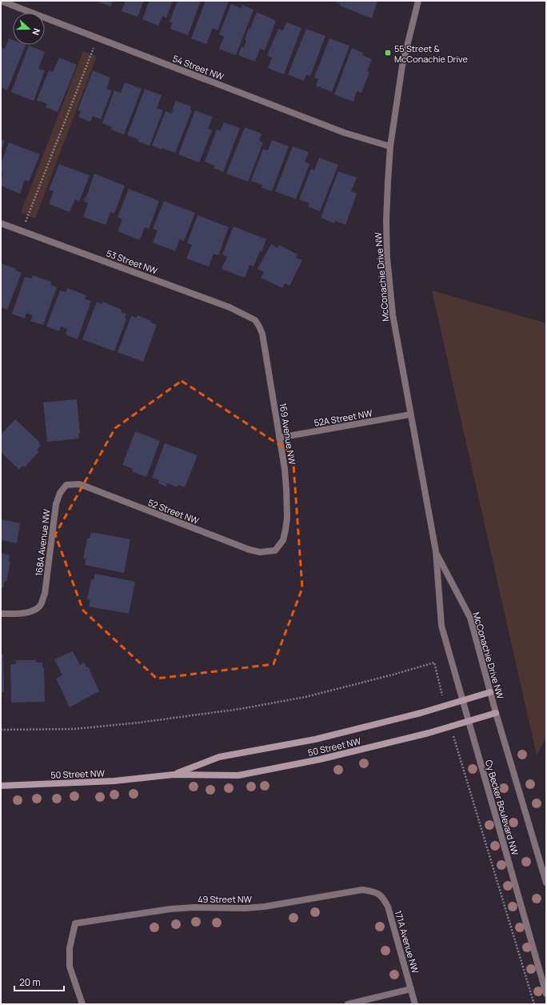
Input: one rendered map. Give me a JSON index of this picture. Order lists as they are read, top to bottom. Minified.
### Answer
{"streets":{"main road":["50 Street NW"],"street":["54 Street NW","53 Street NW","McConachie Drive NW","52A Street NW","169 Avenue NW","52 Street NW","168A Avenue NW","Cy Becker Boulevard NW","49 Street NW","171A Avenue NW"]},"crossings":[["54 Street NW","McConachie Drive NW"],["53 Street NW","169 Avenue NW"],["McConachie Drive NW","52A Street NW"],["McConachie Drive NW","50 Street NW"],["McConachie Drive NW","Cy Becker Boulevard NW"],["52A Street NW","169 Avenue NW"],["169 Avenue NW","52 Street NW"],["52 Street NW","168A Avenue NW"],["50 Street NW","Cy Becker Boulevard NW"],["49 Street NW","171A Avenue NW"]],"places":{"transit":["55 Street & McConachie Drive"]},"scale_bar":"20 m","north":"right"}
